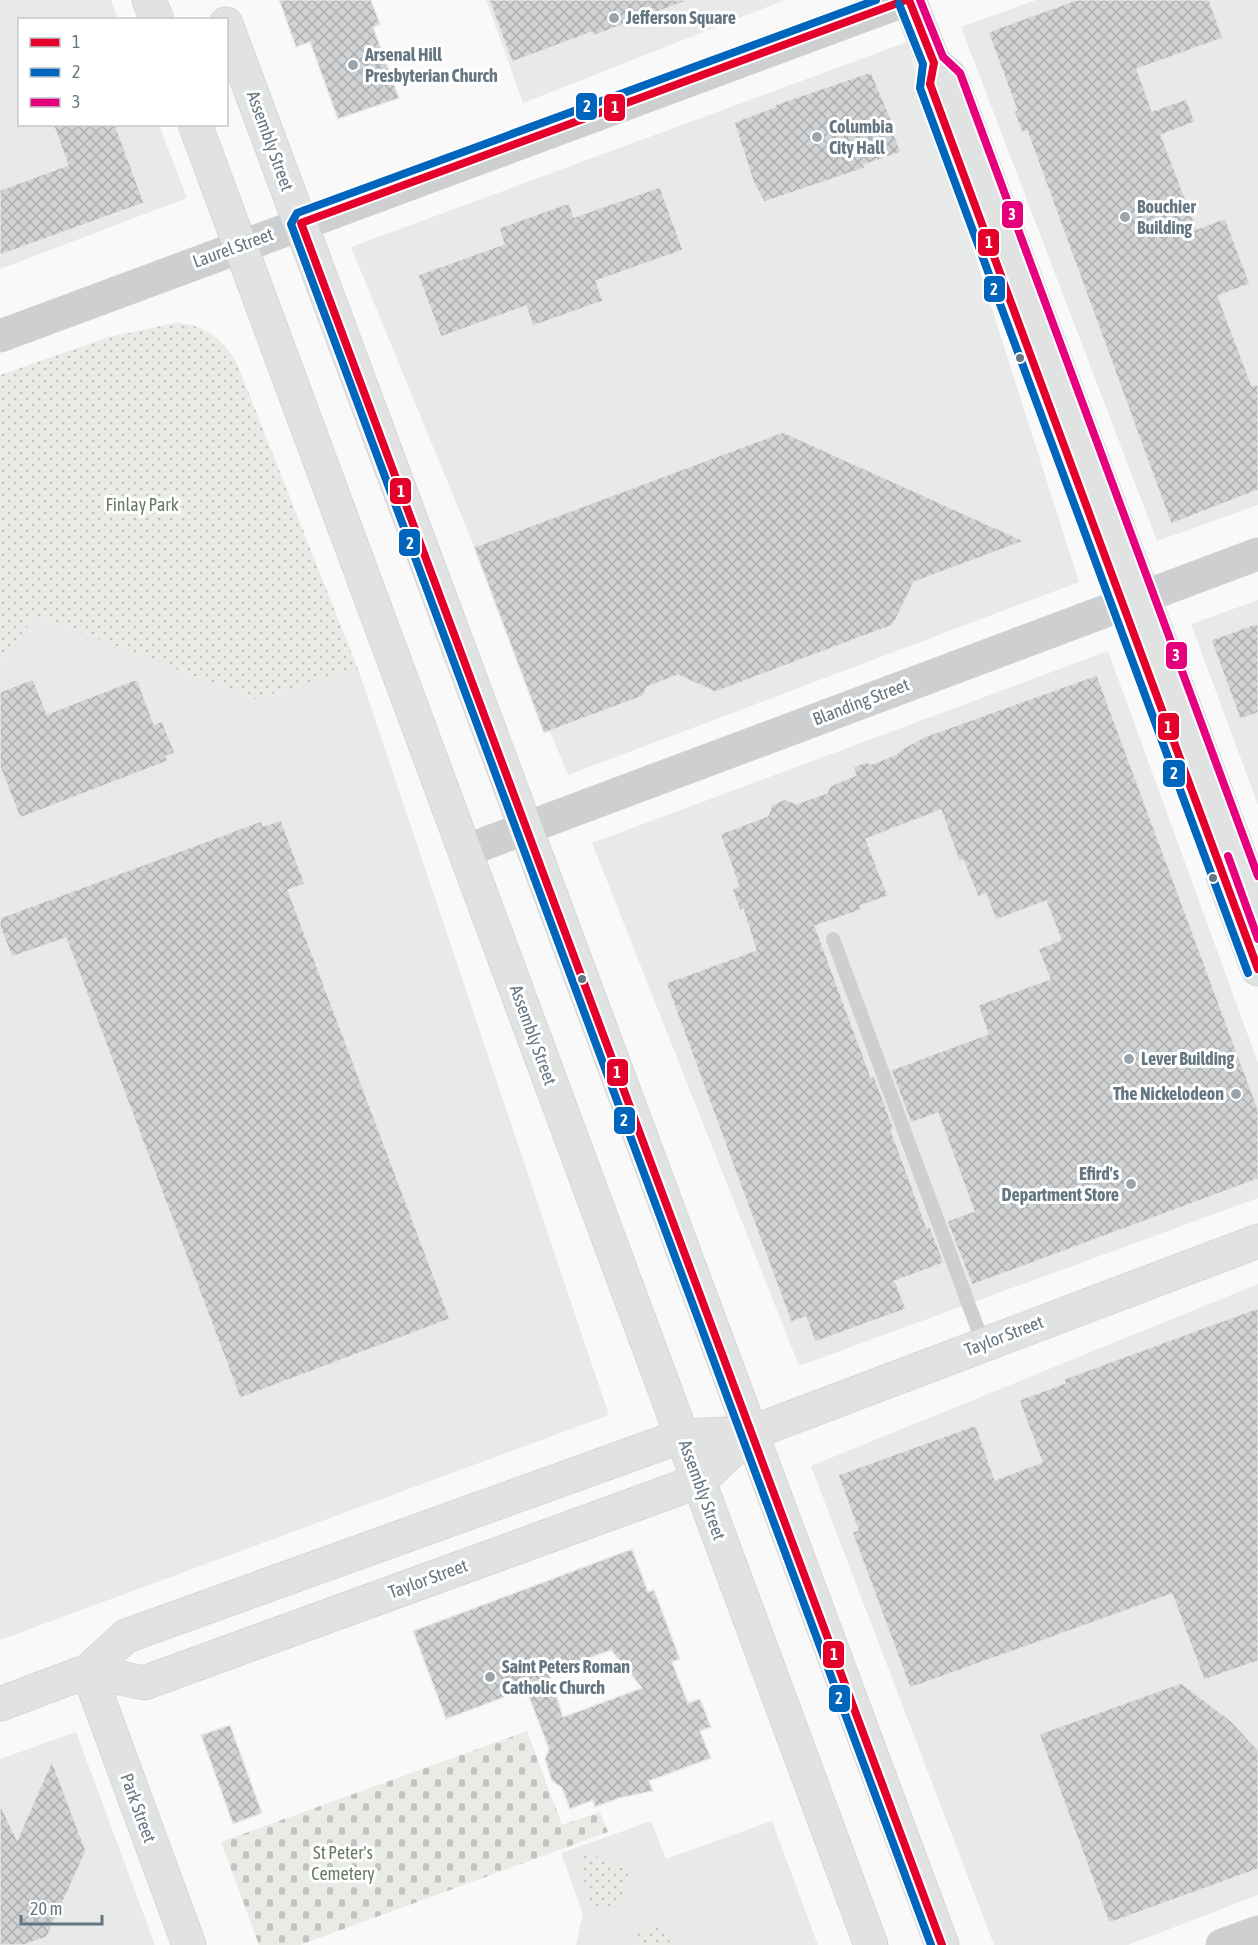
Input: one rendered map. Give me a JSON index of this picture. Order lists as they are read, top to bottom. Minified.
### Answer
{"streets":{"main road":["Assembly Street","Taylor Street","Park Street"],"street":["Laurel Street","Blanding Street"]},"crossings":[["Assembly Street","Laurel Street"],["Assembly Street","Blanding Street"],["Assembly Street","Taylor Street"],["Taylor Street","Park Street"]],"parks":["Finlay Park","St Peter's Cemetery"],"places":["Jefferson Square","Arsenal Hill Presbyterian Church","Columbia City Hall","Bouchier Building","Lever Building","The Nickelodeon","Efird's Department Store","Saint Peters Roman Catholic Church"],"lines":["transit line 1","transit line 2","transit line 3"],"legend":["1","2","3"],"scale_bar":"20 m"}
